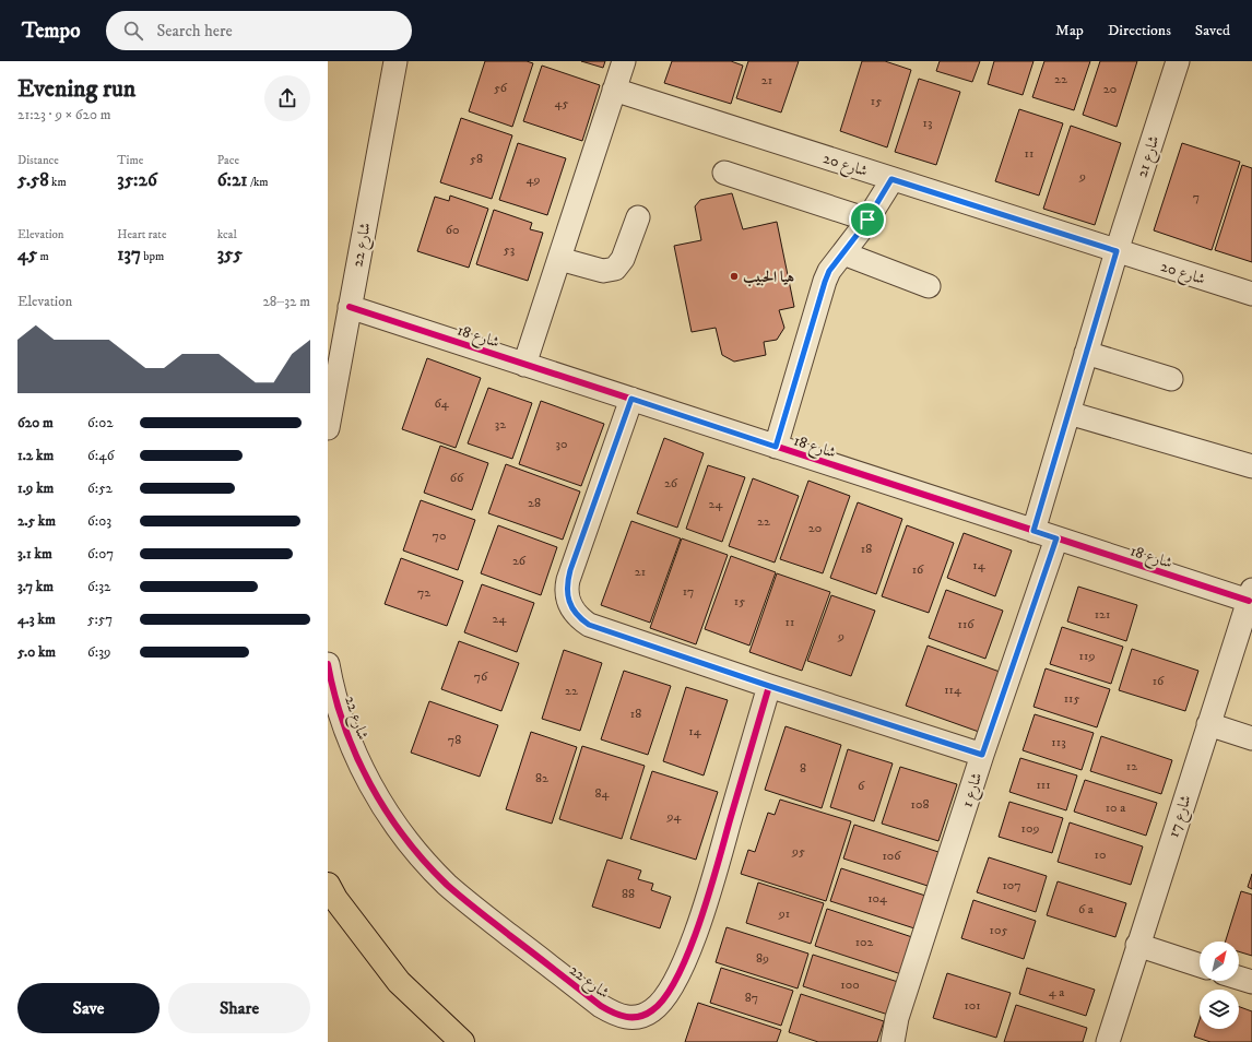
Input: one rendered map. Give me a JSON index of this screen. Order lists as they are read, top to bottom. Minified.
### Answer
{"streets":{"street":["شارع 21","شارع 20","شارع 22","شارع 18","شارع 1","شارع 17"]},"crossings":[["شارع 21","شارع 20"],["شارع 21","شارع 18"],["شارع 22","شارع 18"],["شارع 18","شارع 1"],["شارع 18","شارع 17"]],"places":["هيا الحبيب"],"house_numbers":["22","21","56","20","15","45","13","11","58","9","49","7","60","53","64","32","30","66","26","28","24","22","20","70","18","26","14","16","21","17","72","15","121","24","11","116","9","119","76","16","114","22","115","18","14","78","113","12","8","82","111","6","84","108","10 a","94","109","95","10","106","107","88","104","6 a","91","105","102","89","100","4 a","87","101"],"north":"top right","page":{"header":"Tempo","search":"Search here","nav":["Map","Directions","Saved"],"heading":["Evening run","21:23 · 9 × 620 m"],"stats":[["Distance","5.58 km"],["Time","35:26"],["Pace","6:21 /km"],["Elevation","45 m"],["Heart rate","137 bpm"],["kcal","355"]],"chart":["Elevation","28–32 m"],"list":[{"name":"620 m","note":"6:02"},{"name":"1.2 km","note":"6:46"},{"name":"1.9 km","note":"6:52"},{"name":"2.5 km","note":"6:03"},{"name":"3.1 km","note":"6:07"},{"name":"3.7 km","note":"6:32"},{"name":"4.3 km","note":"5:57"},{"name":"5.0 km","note":"6:39"}],"buttons":["Save","Share"]}}
